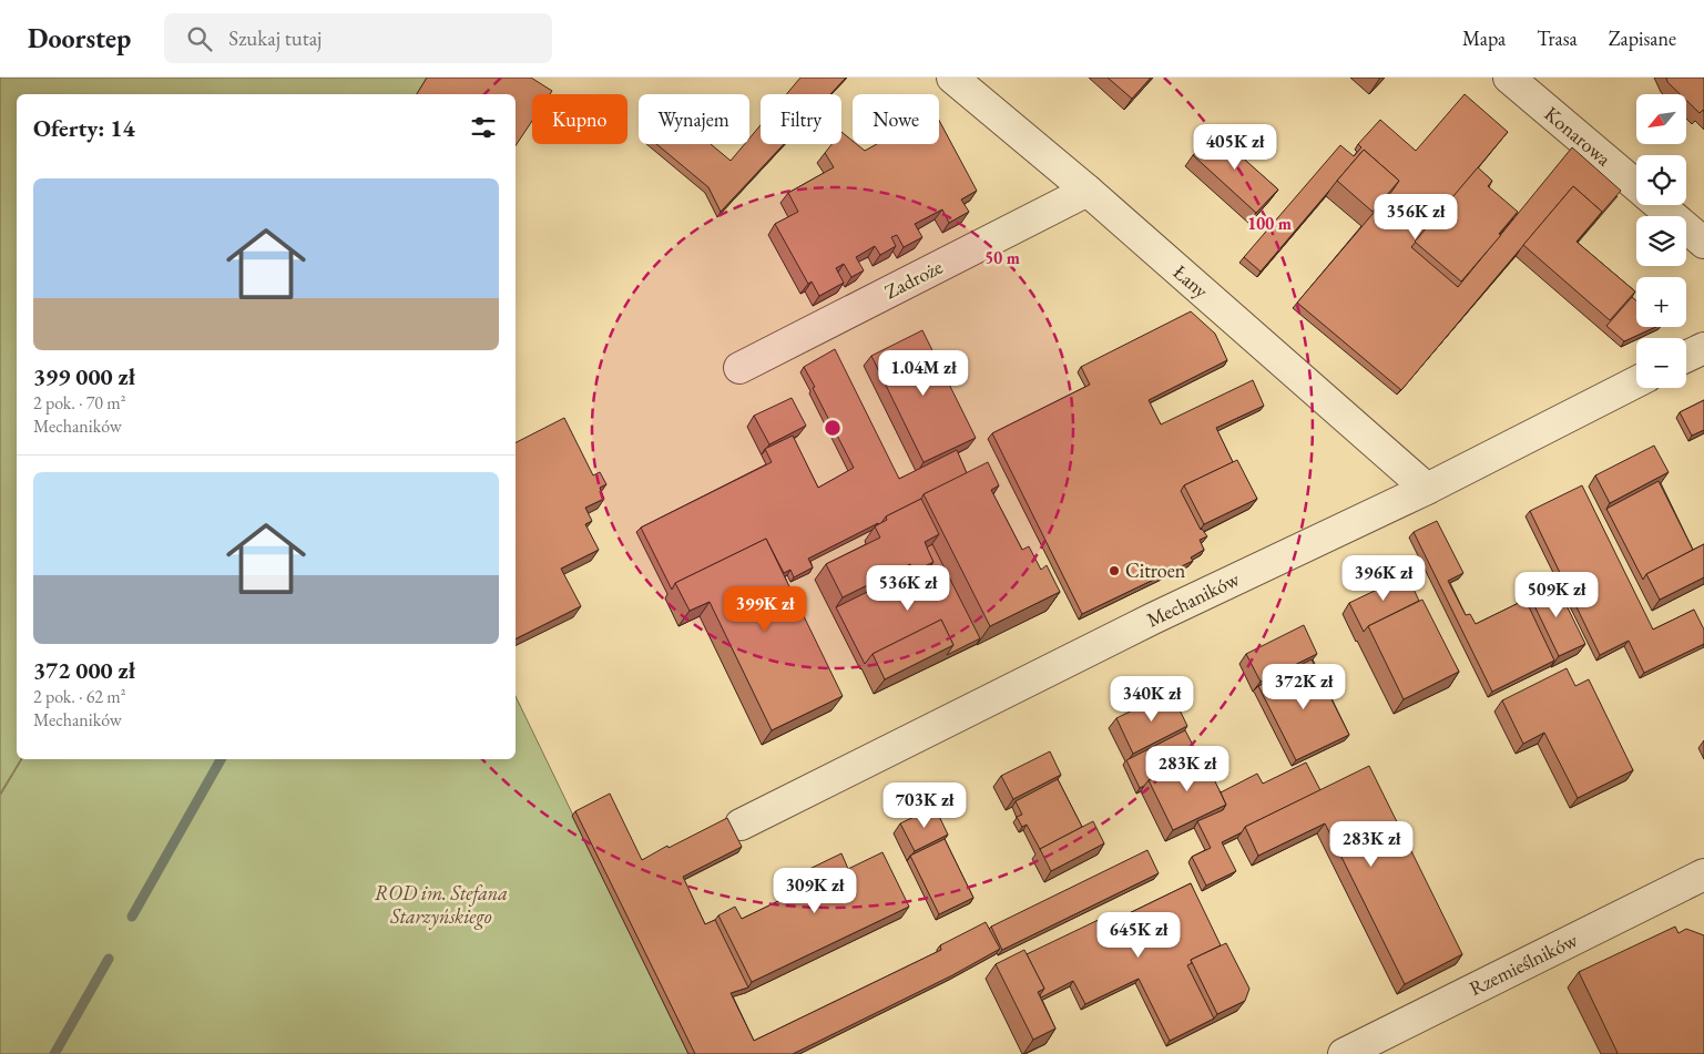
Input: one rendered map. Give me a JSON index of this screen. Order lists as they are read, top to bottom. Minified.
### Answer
{"streets":{"street":["Konarowa","Zadroże","Łany","Mechaników","Rzemieślników"]},"crossings":[["Zadroże","Łany"],["Łany","Mechaników"]],"parks":["ROD im. Stefana Starzyńskiego"],"places":["Citroen"],"north":"bottom left","page":{"header":"Doorstep","search":"Szukaj tutaj","nav":["Mapa","Trasa","Zapisane"],"map_buttons":["+","−"],"chip":["Kupno","Wynajem","Filtry","Nowe"],"heading":"Oferty: 14","price":["405K zł","356K zł","1.04M zł","396K zł","536K zł","509K zł","399K zł","372K zł","340K zł","283K zł","703K zł","283K zł","309K zł","645K zł"],"list":[{"name":"399 000 zł","note":"2 pok. · 70 m² · Mechaników"},{"name":"372 000 zł","note":"2 pok. · 62 m² · Mechaników"}]},"rings":["100 m","50 m"]}
